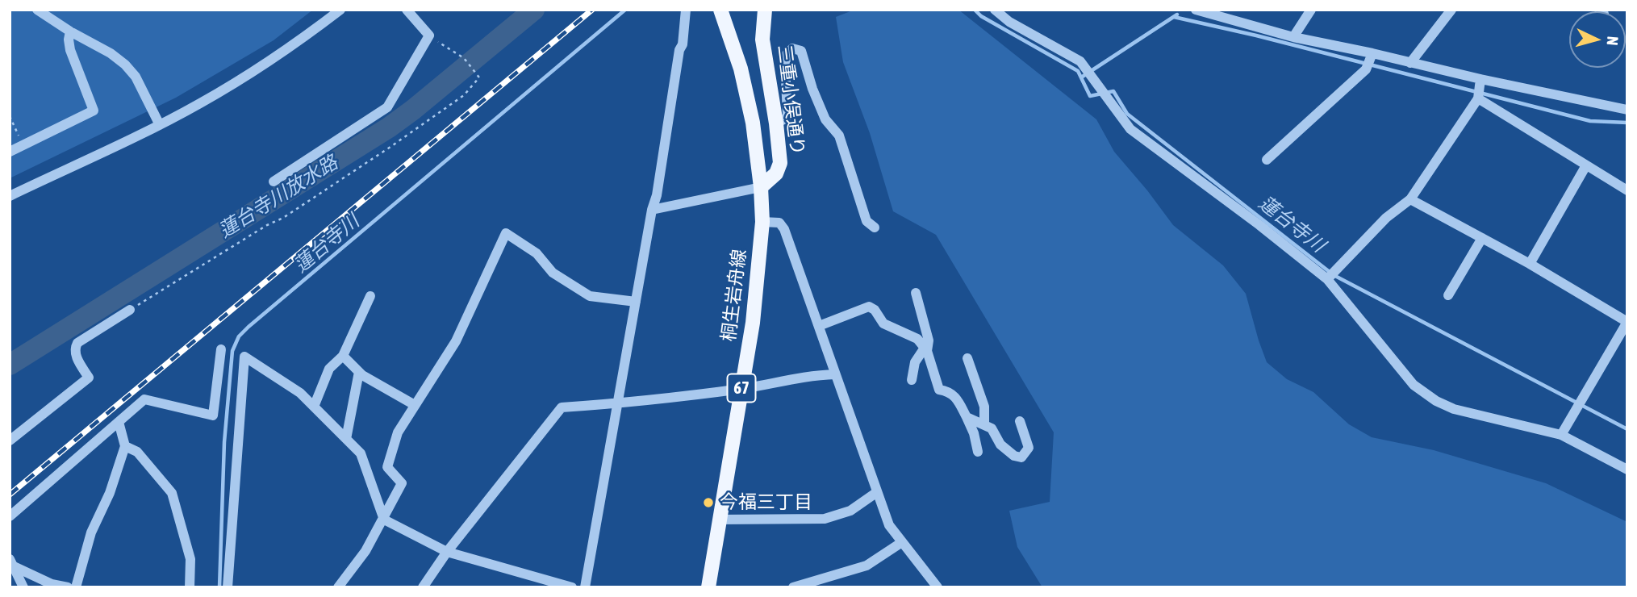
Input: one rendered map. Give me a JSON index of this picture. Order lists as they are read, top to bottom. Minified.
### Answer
{"streets":{"main road":["三重小俣通り","桐生岩舟線","67"]},"crossings":[["三重小俣通り","桐生岩舟線"]],"water":["蓮台寺川放水路","蓮台寺川"],"places":["今福三丁目"],"north":"right"}
